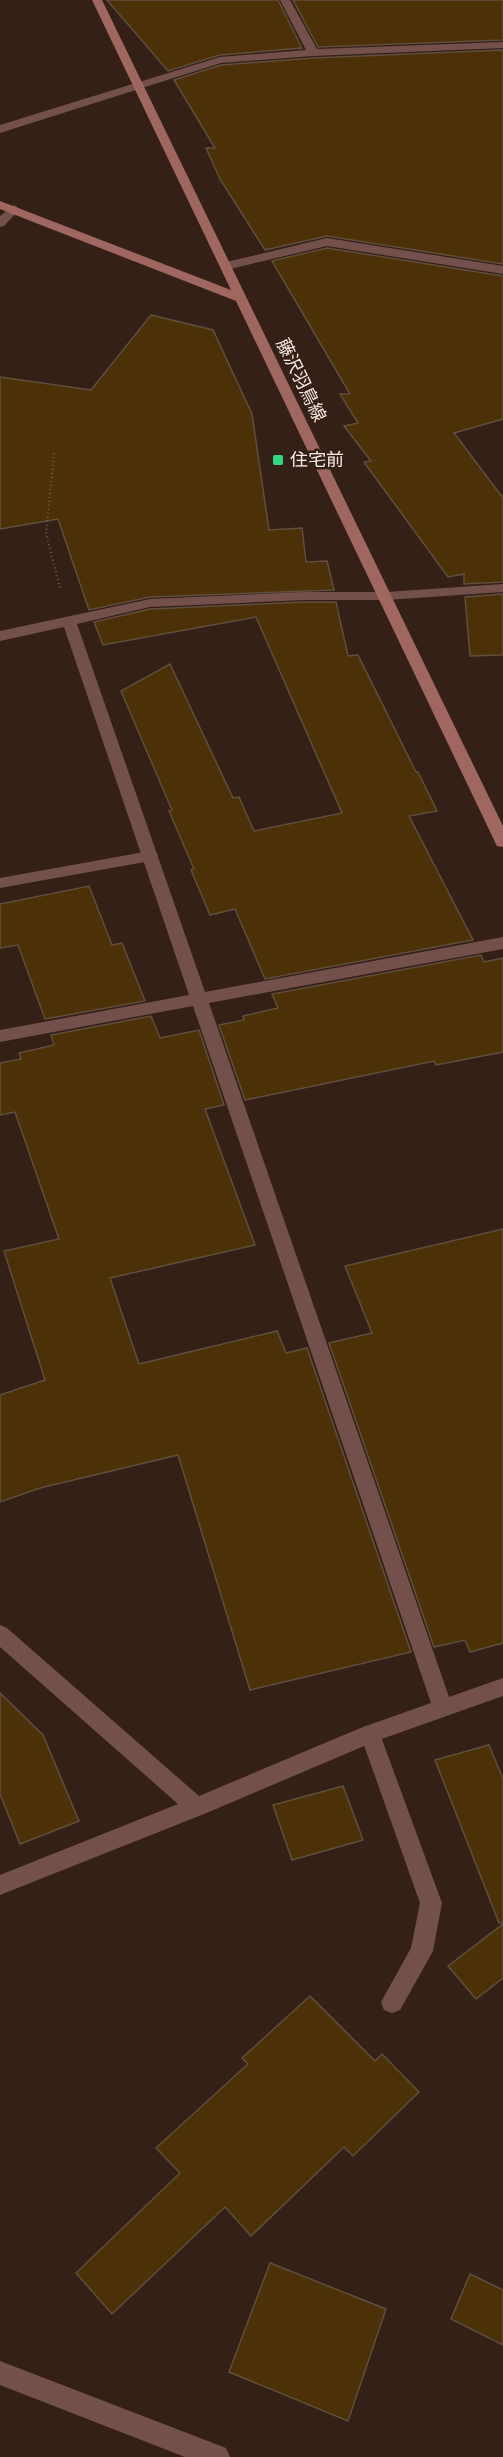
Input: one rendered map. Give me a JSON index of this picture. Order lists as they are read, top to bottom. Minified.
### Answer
{"streets":{"street":["藤沢羽鳥線"]},"places":{"transit":["住宅前"]}}
